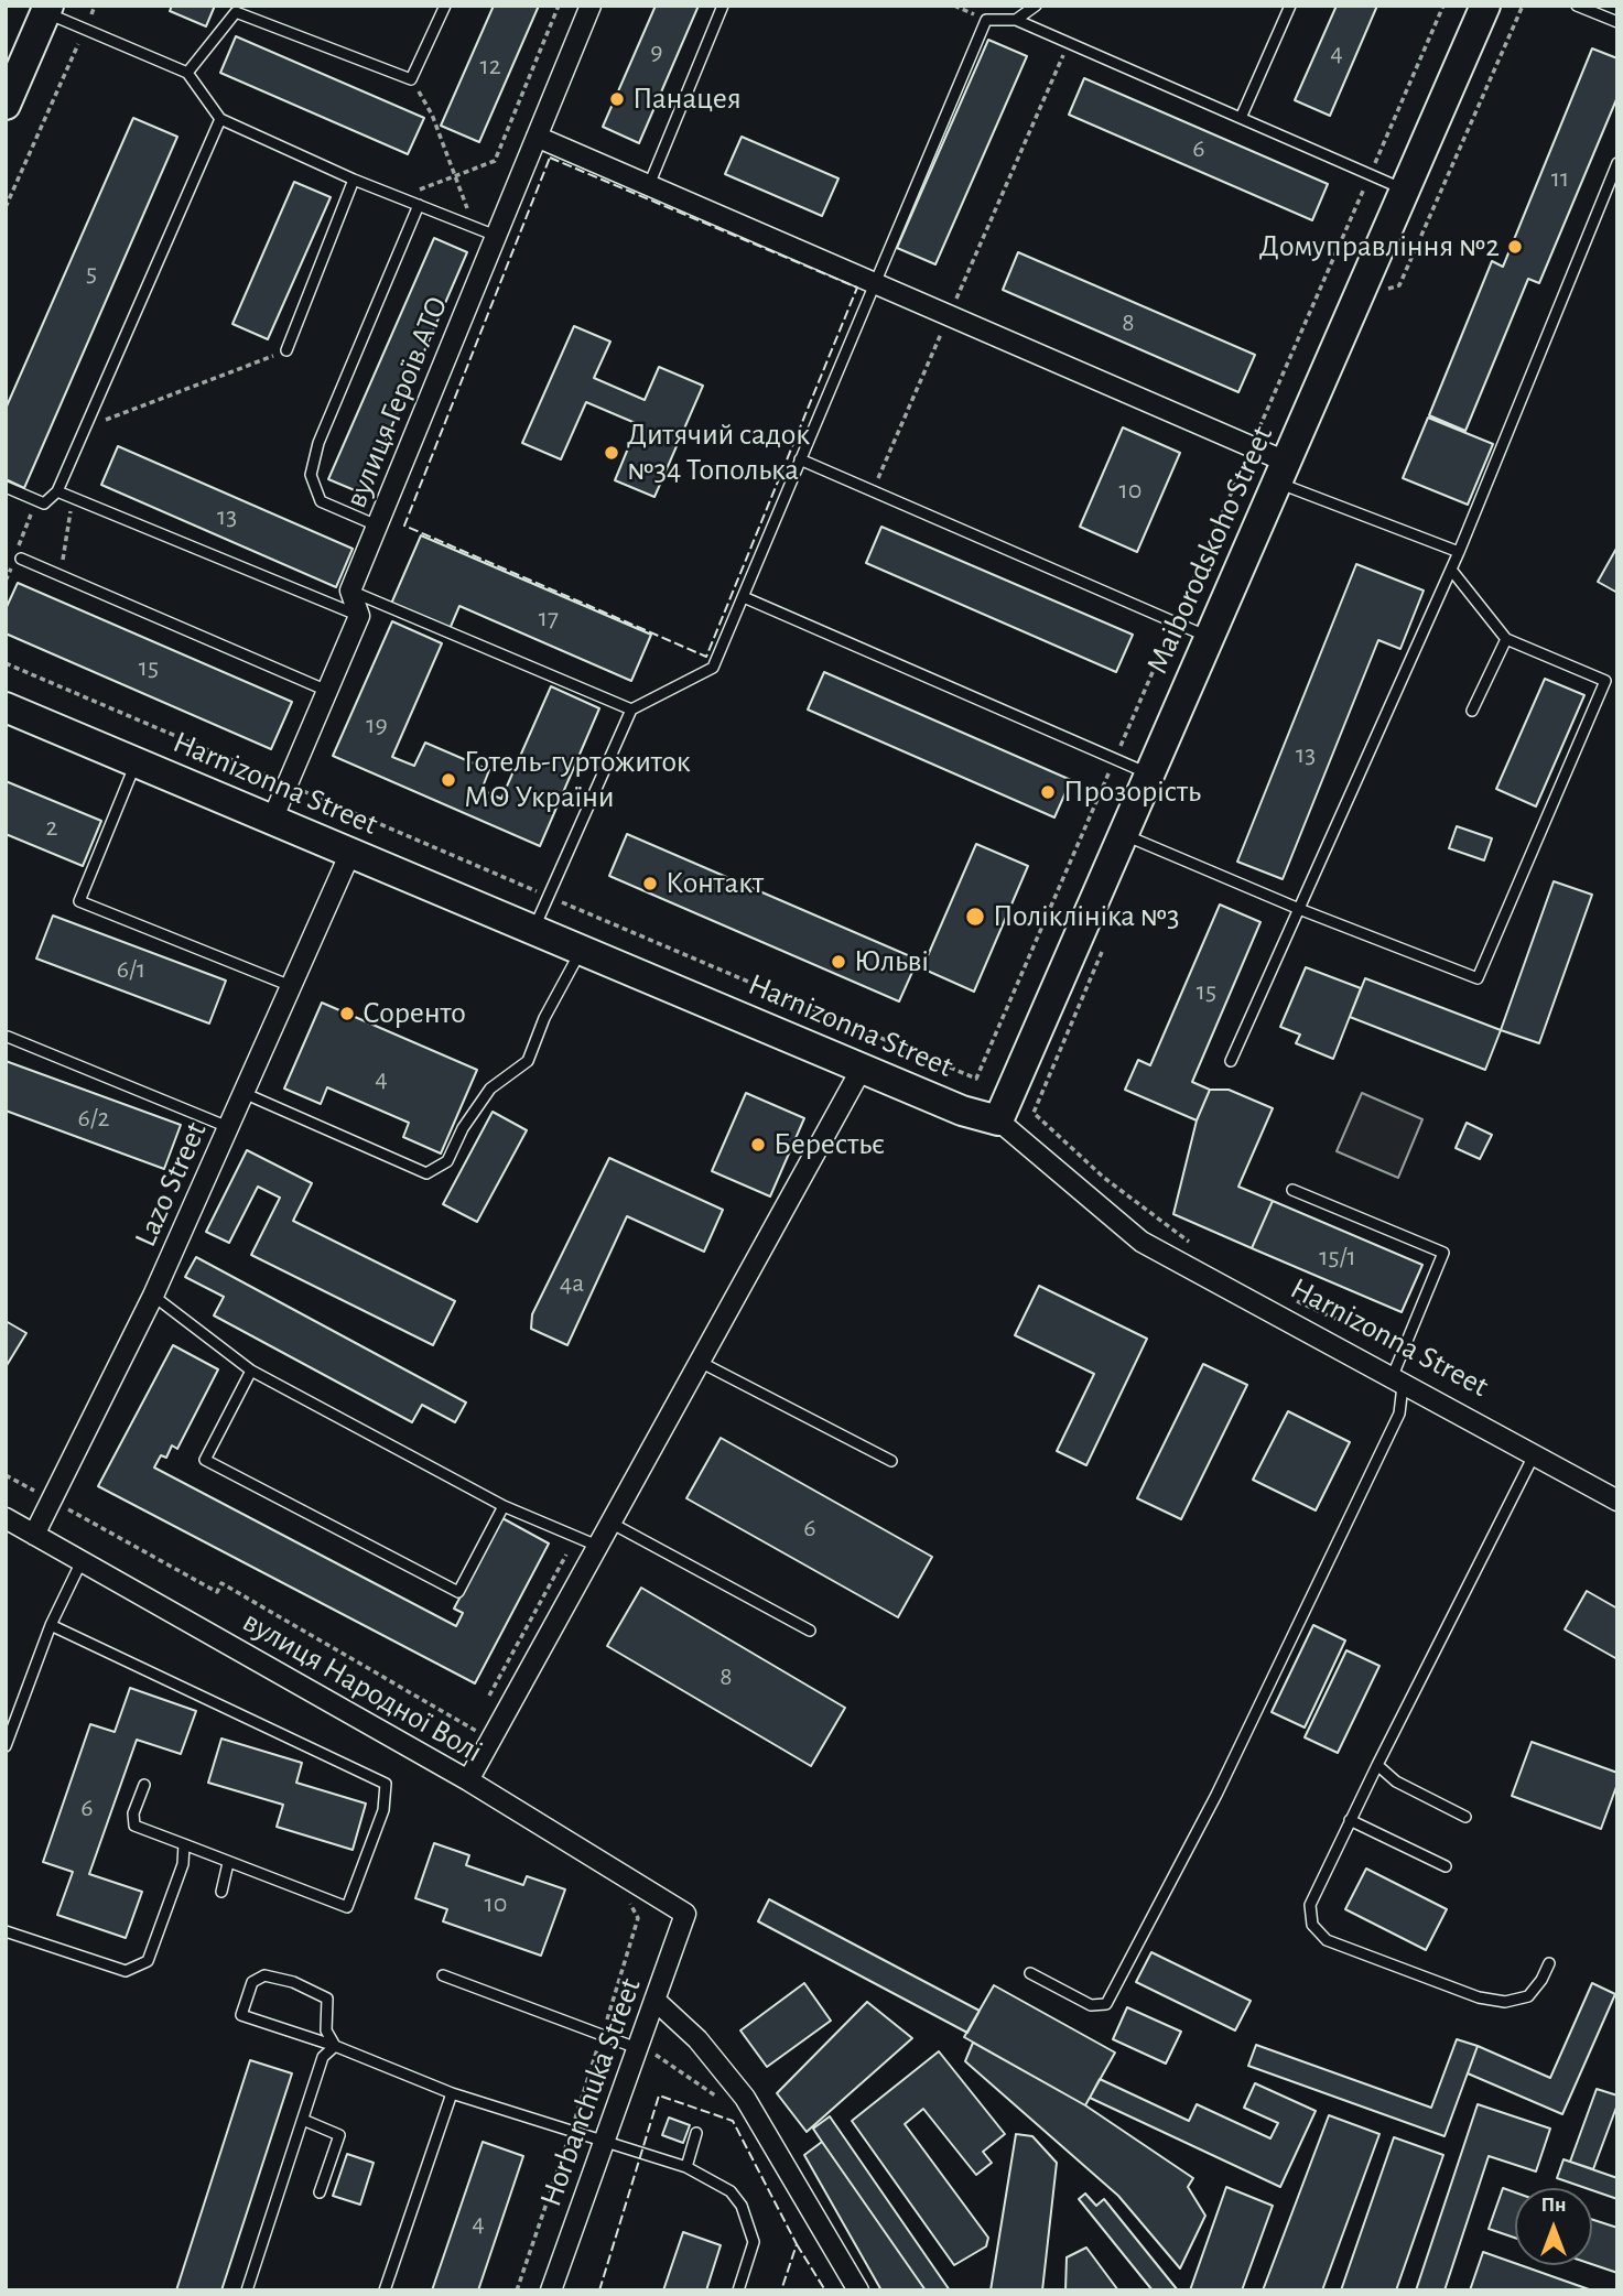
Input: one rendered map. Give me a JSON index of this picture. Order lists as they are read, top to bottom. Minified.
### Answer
{"streets":{"street":["вулиця Героїв АТО","Maiborodskoho Street","Harnizonna Street","Lazo Street","вулиця Народної Волі","Horbanchuka Street"]},"crossings":[["Maiborodskoho Street","Harnizonna Street"],["Harnizonna Street","Lazo Street"],["Lazo Street","вулиця Народної Волі"],["вулиця Народної Волі","Horbanchuka Street"]],"places":["Панацея","Домуправління №2","Дитячий садок №34 Тополька","Готель-гуртожиток МО України","Прозорість","Контакт","Поліклініка №3","Юльві","Соренто","Берестьє"],"house_numbers":["9","4","12","6","11","5","8","10","13","17","15","19","13","2","6/1","15","4","6/2","15/1","4а","6","8","6","10","4"],"north":"top"}
